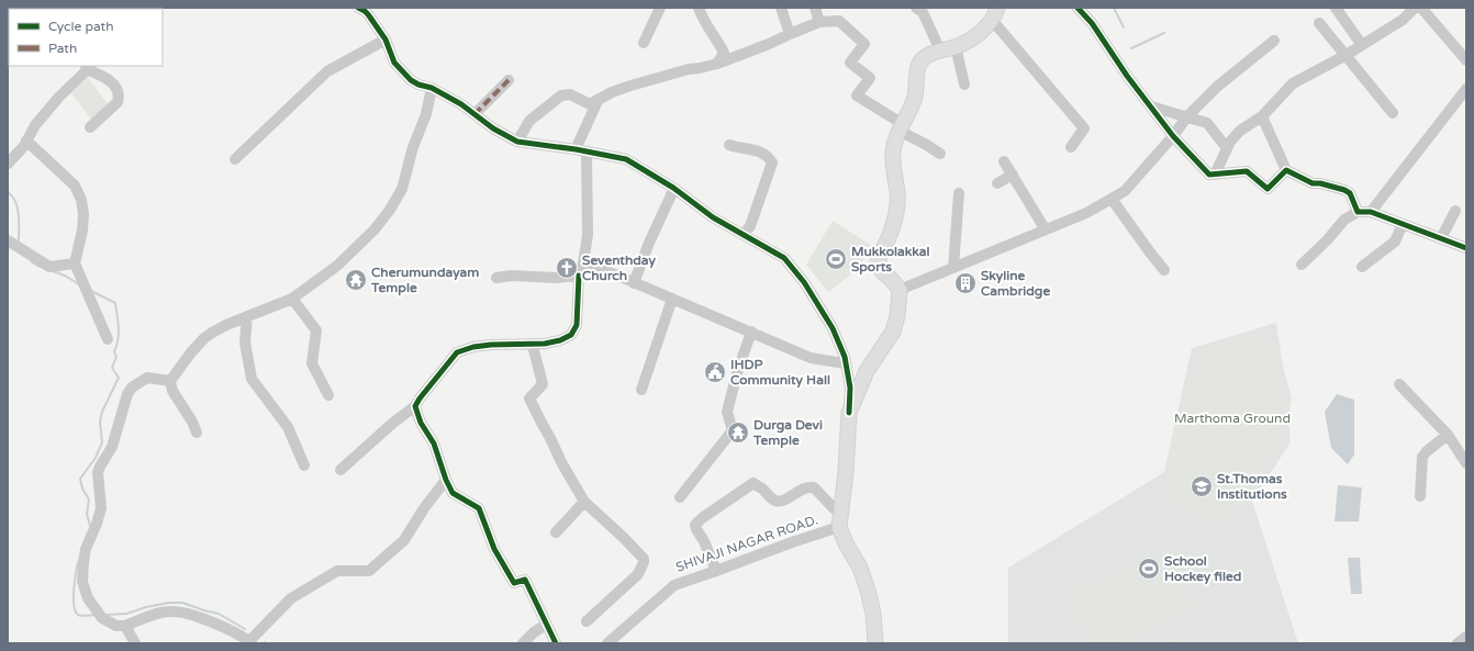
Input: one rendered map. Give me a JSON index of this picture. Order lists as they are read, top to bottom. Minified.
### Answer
{"streets":{"street":["SHIVAJI NAGAR ROAD."]},"parks":["Marthoma Ground"],"places":{"sports":["Mukkolakkal Sports","School Hockey filed"],"church":["Seventhday Church"],"temple":["Cherumundayam Temple","Durga Devi Temple"],"building":["Skyline Cambridge"],"public building":["IHDP Community Hall"],"school or university":["St.Thomas Institutions"]},"legend":["Cycle path","Path"]}
